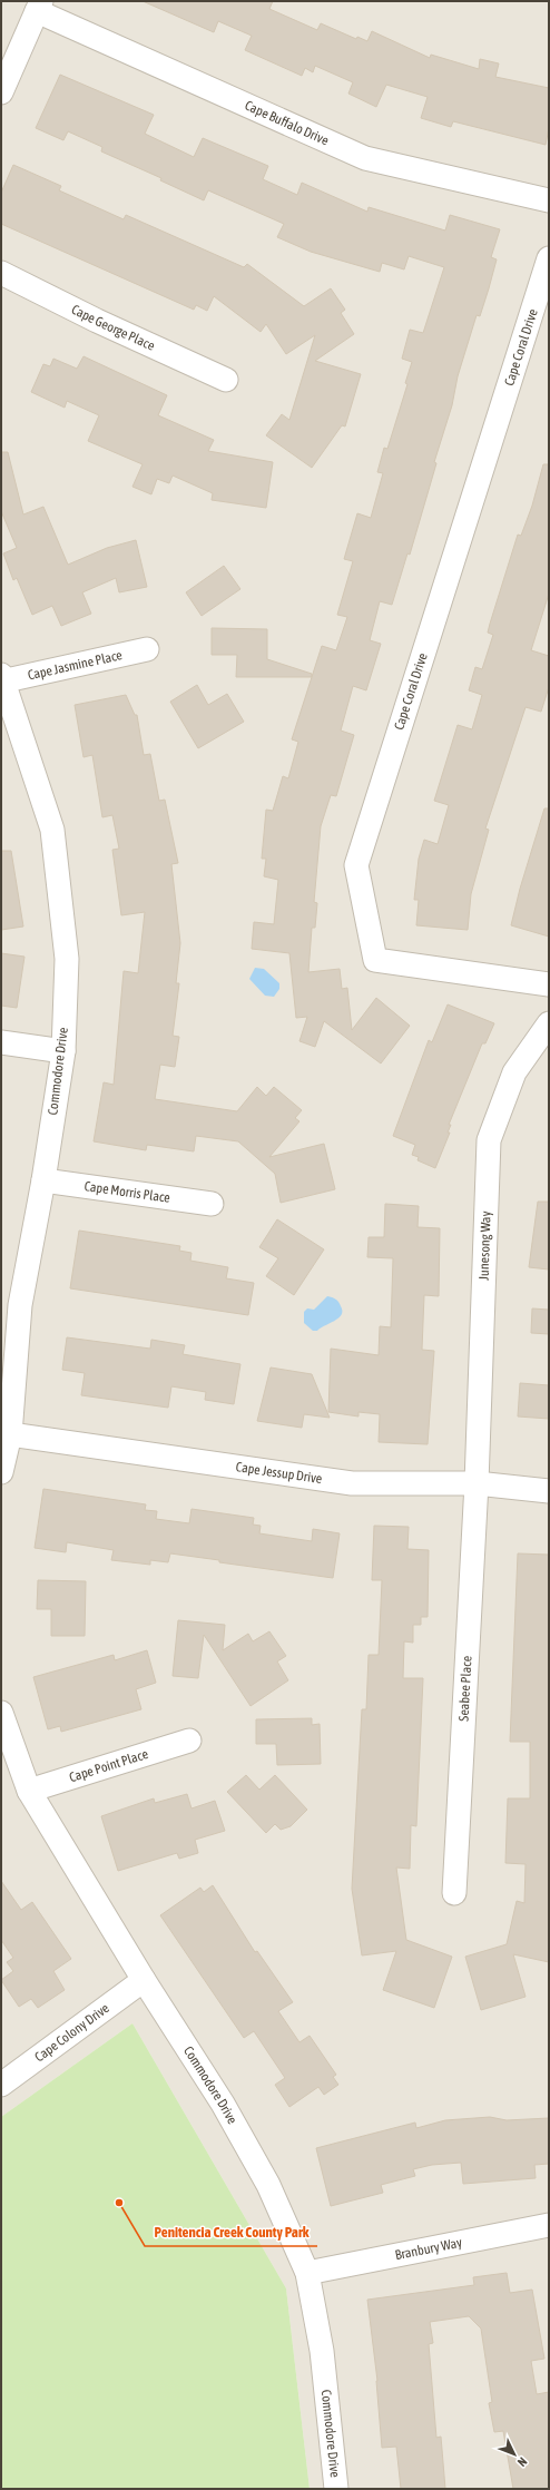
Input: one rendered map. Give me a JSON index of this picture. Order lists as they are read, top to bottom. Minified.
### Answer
{"streets":{"street":["Cape Buffalo Drive","Cape George Place","Cape Coral Drive","Cape Jasmine Place","Commodore Drive","Cape Morris Place","Junesong Way","Cape Jessup Drive","Seabee Place","Cape Point Place","Cape Colony Drive","Branbury Way"]},"crossings":[["Cape Jasmine Place","Commodore Drive"],["Commodore Drive","Cape Morris Place"],["Commodore Drive","Cape Jessup Drive"],["Commodore Drive","Cape Point Place"],["Commodore Drive","Cape Colony Drive"],["Commodore Drive","Branbury Way"],["Junesong Way","Cape Jessup Drive"],["Junesong Way","Seabee Place"],["Cape Jessup Drive","Seabee Place"]],"places":["Penitencia Creek County Park"],"north":"bottom right"}
